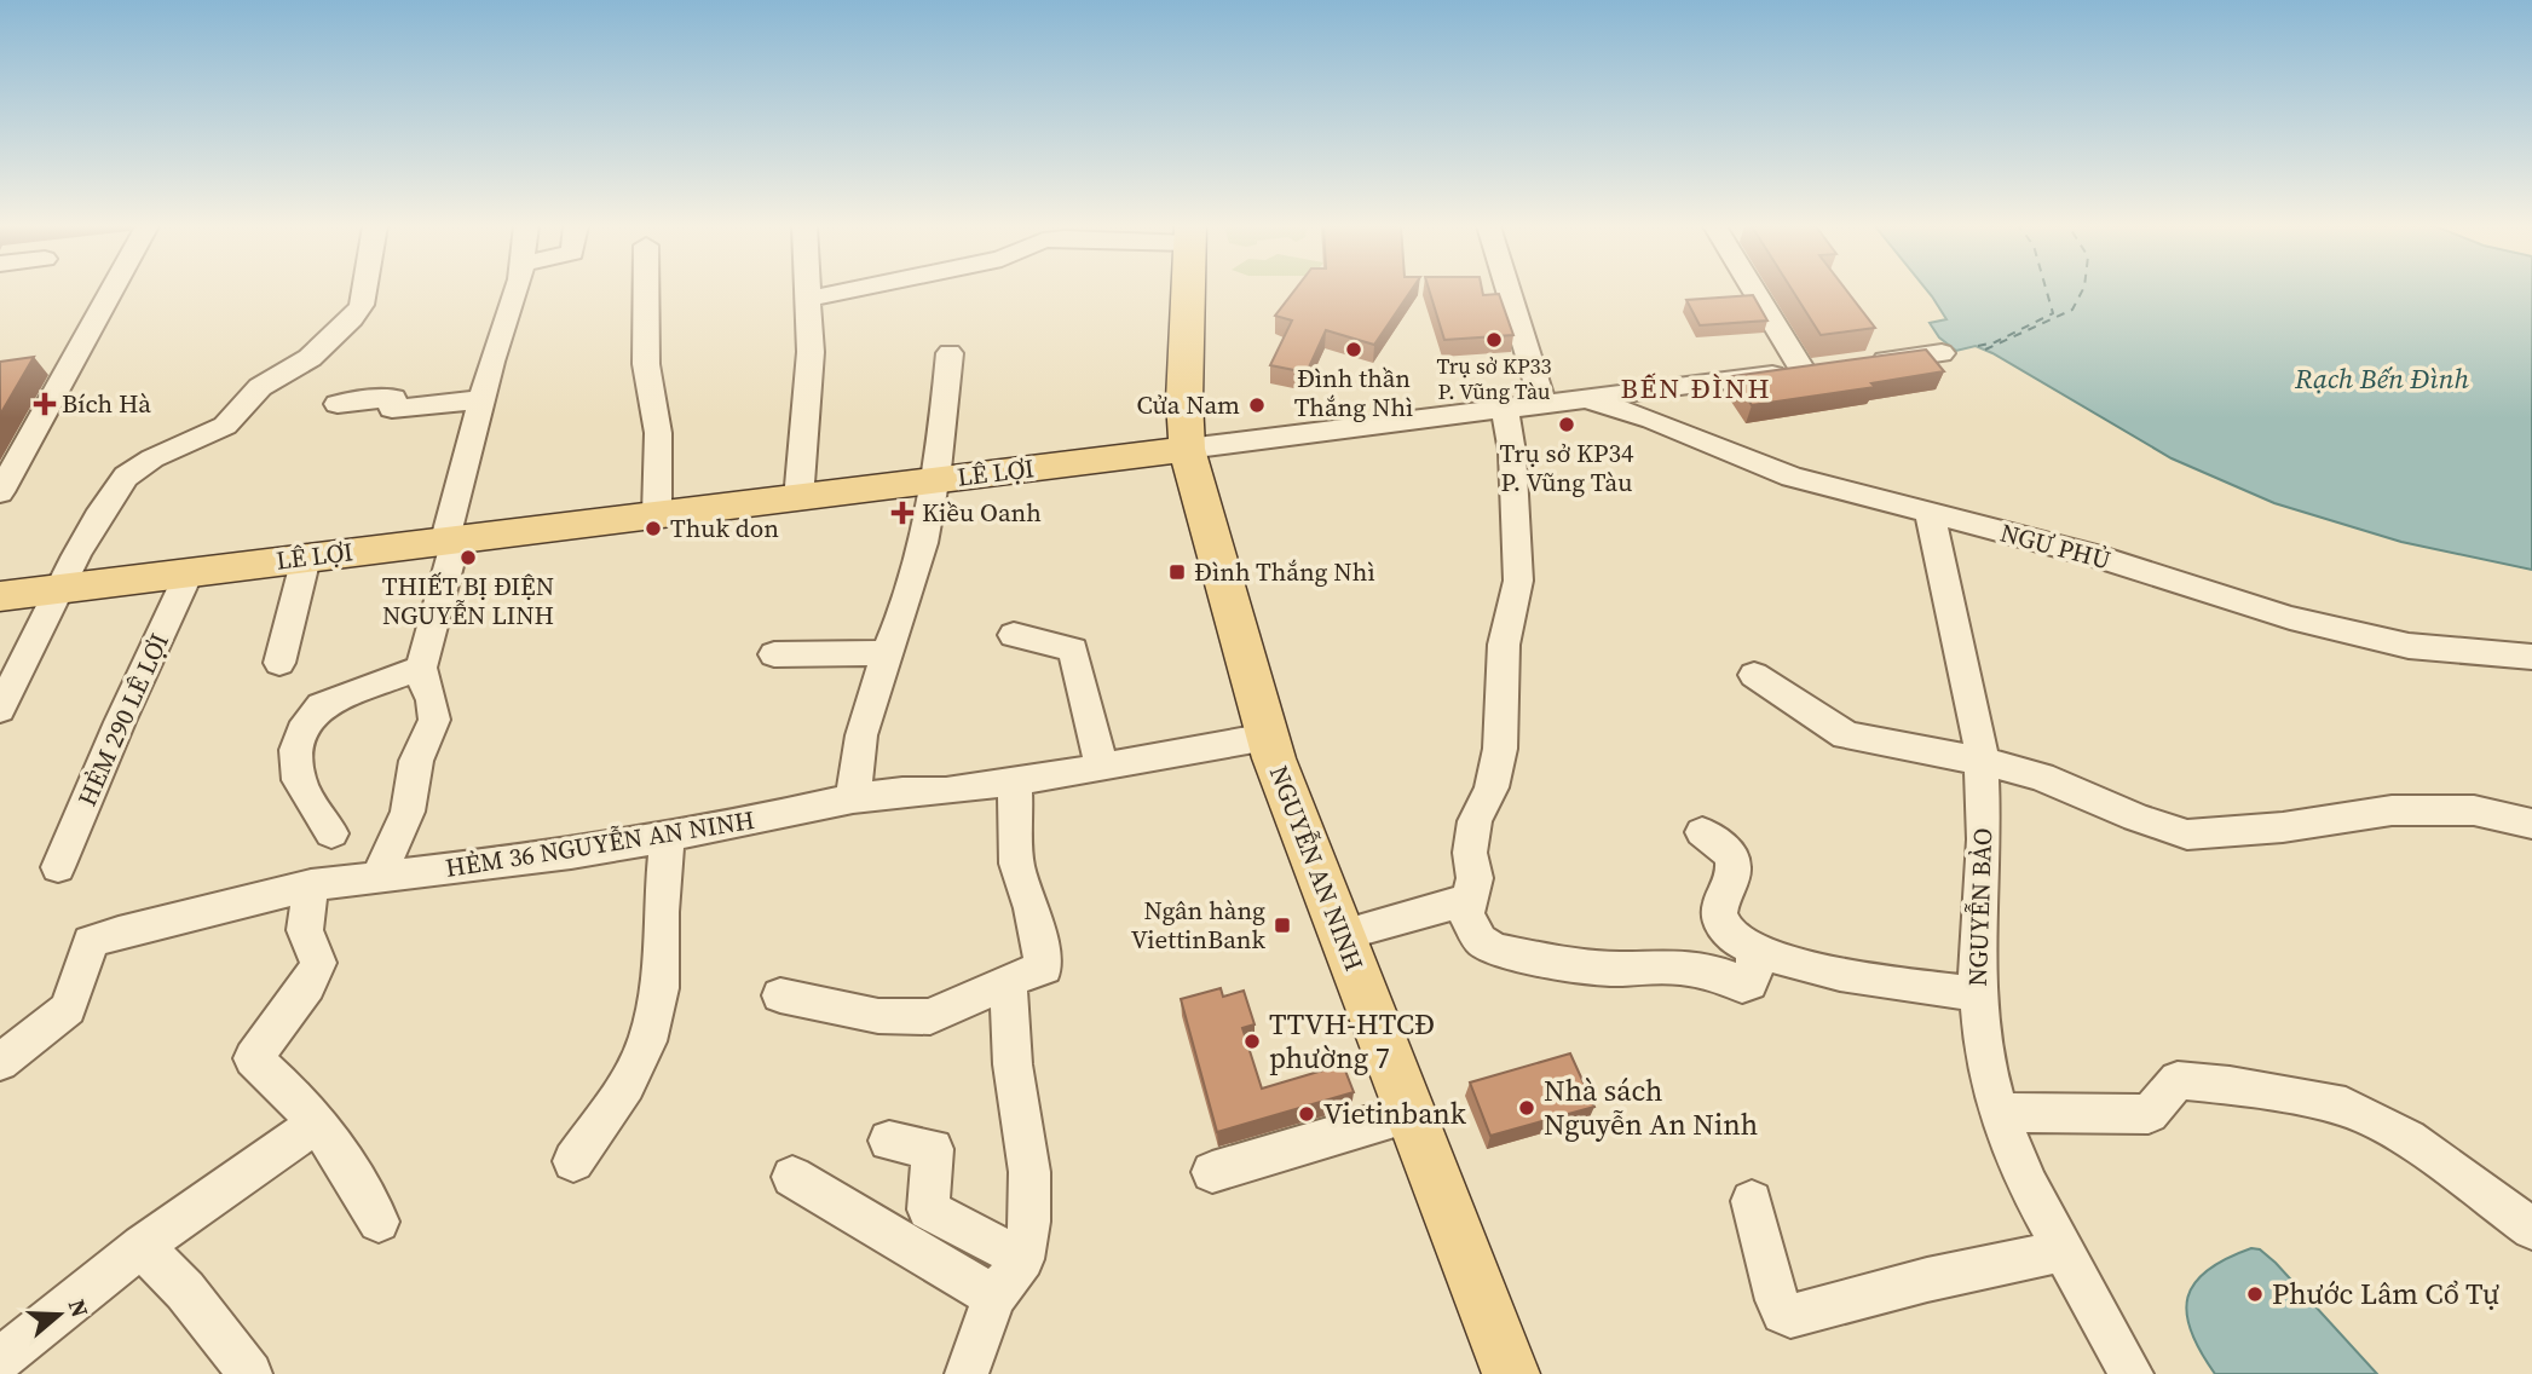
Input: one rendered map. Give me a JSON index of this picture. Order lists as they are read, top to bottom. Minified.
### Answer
{"streets":{"main road":["LÊ LỢI","NGUYỄN AN NINH"],"street":["NGƯ PHỦ","HẺM 290 LÊ LỢI","HẺM 36 NGUYỄN AN NINH","NGUYỄN BẢO"]},"crossings":[["LÊ LỢI","NGƯ PHỦ"],["LÊ LỢI","HẺM 290 LÊ LỢI"],["LÊ LỢI","NGUYỄN AN NINH"],["NGƯ PHỦ","NGUYỄN BẢO"],["HẺM 36 NGUYỄN AN NINH","NGUYỄN AN NINH"]],"districts":["BẾN ĐÌNH"],"water":["Rạch Bến Đình"],"places":{"other":["Trụ sở KP33 P. Vũng Tàu","Đình thần Thắng Nhì","Cửa Nam","Trụ sở KP34 P. Vũng Tàu","Thuk don","THIẾT BỊ ĐIỆN NGUYỄN LINH","TTVH-HTCĐ phường 7","Nhà sách Nguyễn An Ninh","Vietinbank","Phước Lâm Cổ Tự"],"health":["Bích Hà","Kiều Oanh"],"transit":["Đình Thắng Nhì","Ngân hàng ViettinBank"]},"north":"right"}
